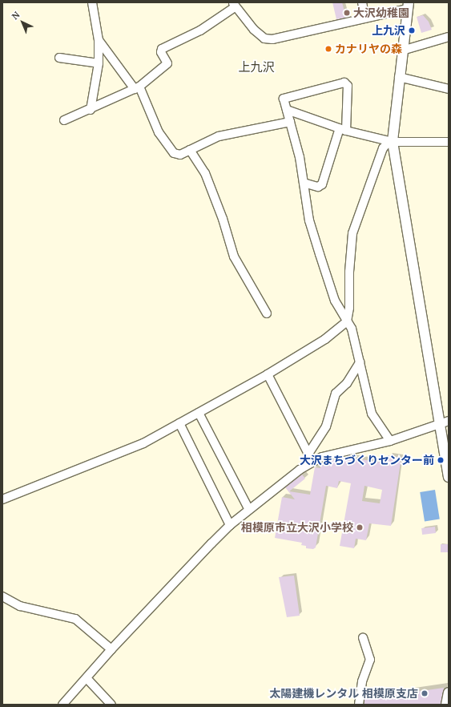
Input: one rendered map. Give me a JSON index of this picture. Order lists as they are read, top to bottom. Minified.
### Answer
{"districts":["上九沢"],"places":["大沢幼稚園","上九沢","カナリヤの森","大沢まちづくりセンター前","相模原市立大沢小学校","太陽建機レンタル 相模原支店"],"north":"top left"}
